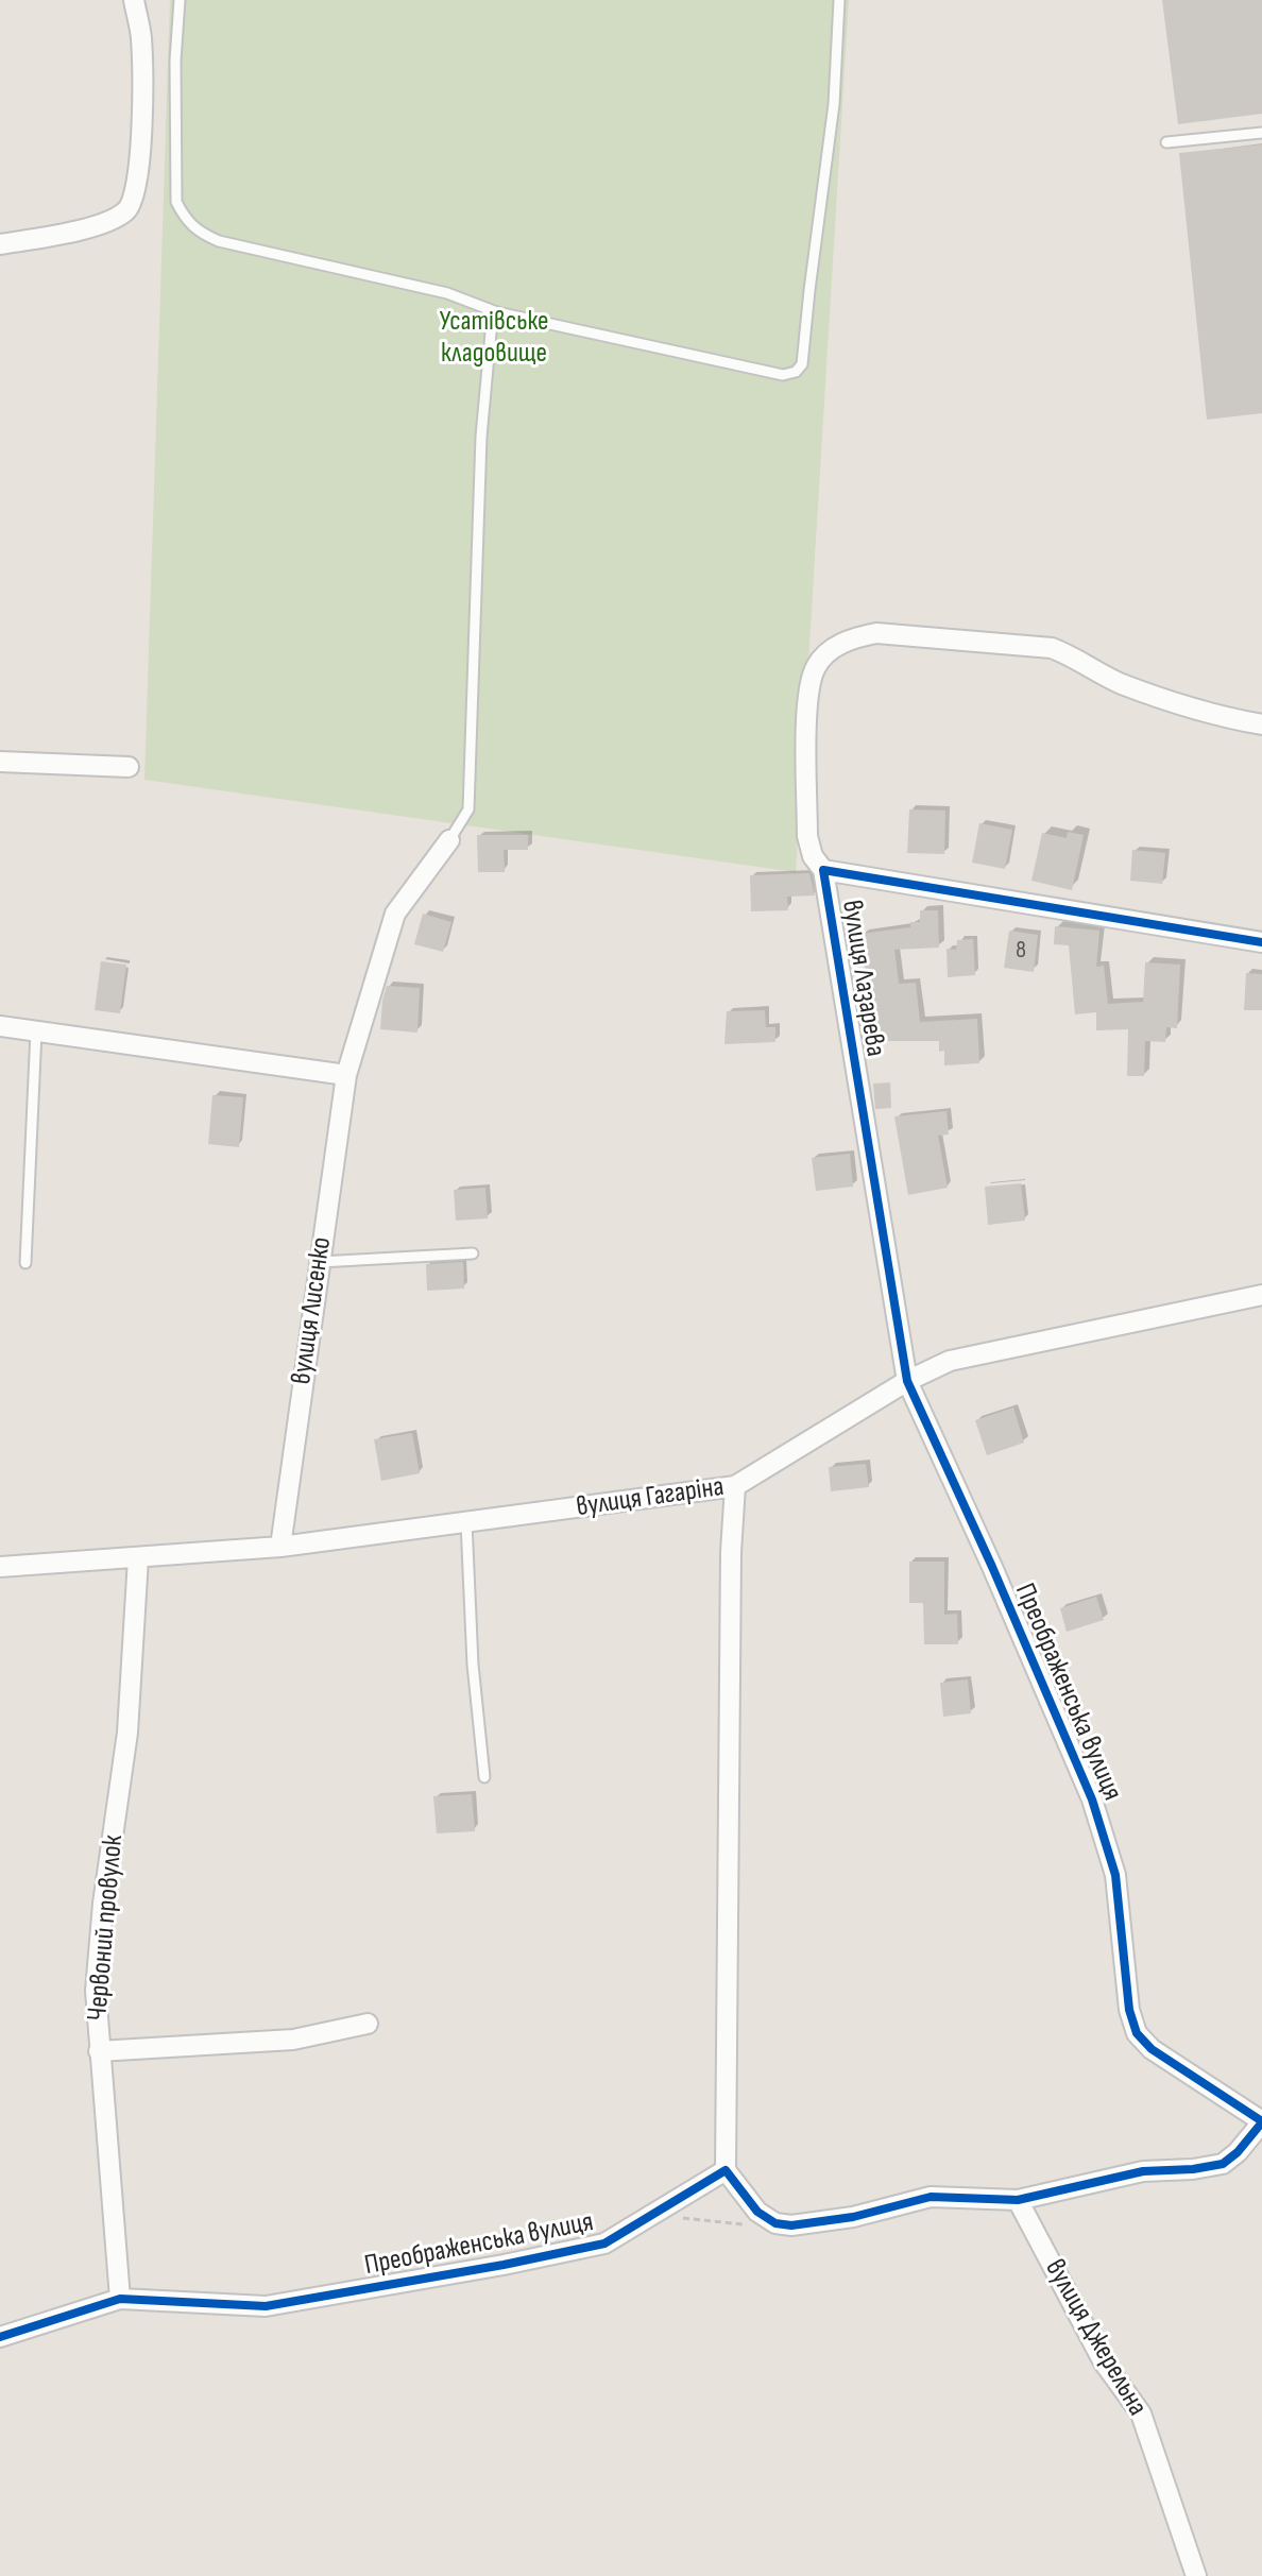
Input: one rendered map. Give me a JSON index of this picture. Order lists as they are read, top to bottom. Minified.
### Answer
{"streets":{"street":["вулиця Лазарева","вулиця Лисенко","вулиця Гагаріна","Преображенська вулиця","Червоний провулок","вулиця Джерельна"]},"crossings":[["вулиця Лазарева","вулиця Гагаріна"],["вулиця Лазарева","Преображенська вулиця"],["вулиця Лисенко","вулиця Гагаріна"],["вулиця Гагаріна","Преображенська вулиця"],["вулиця Гагаріна","Червоний провулок"],["Преображенська вулиця","Червоний провулок"],["Преображенська вулиця","вулиця Джерельна"]],"parks":["Усатівське кладовище"],"house_numbers":["8"]}
